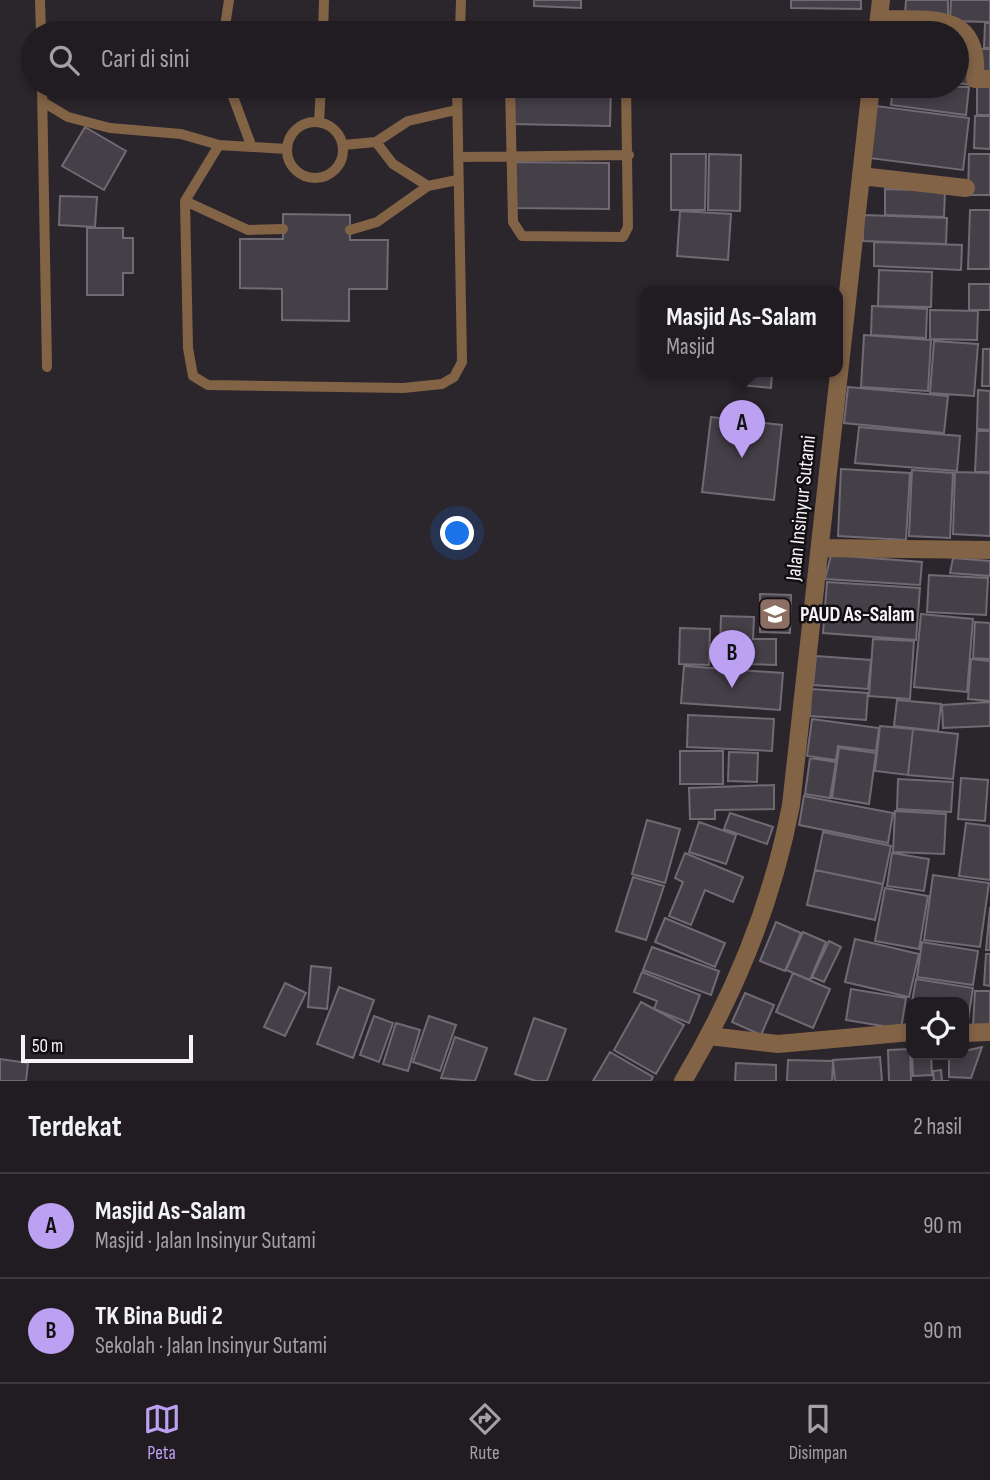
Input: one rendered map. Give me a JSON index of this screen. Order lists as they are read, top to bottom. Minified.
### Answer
{"streets":{"street":["Jalan Insinyur Sutami"]},"places":{"school or university":["PAUD As-Salam"]},"scale_bar":"50 m","page":{"search":"Cari di sini","popup":["Masjid As-Salam","Masjid"],"pins":["A","B"],"scale":"50 m","heading":["Terdekat","2 hasil"],"list":[{"mark":"A","name":"Masjid As-Salam","note":"Masjid · Jalan Insinyur Sutami","value":"90 m"},{"mark":"B","name":"TK Bina Budi 2","note":"Sekolah · Jalan Insinyur Sutami","value":"90 m"}],"nav":["Peta","Rute","Disimpan"]}}
